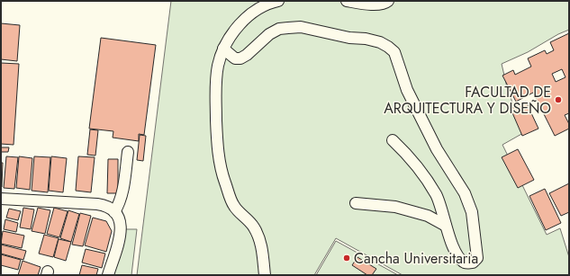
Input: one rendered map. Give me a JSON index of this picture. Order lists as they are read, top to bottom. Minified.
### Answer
{"places":["FACULTAD DE ARQUITECTURA Y DISEÑO","Cancha Universitaria"]}
